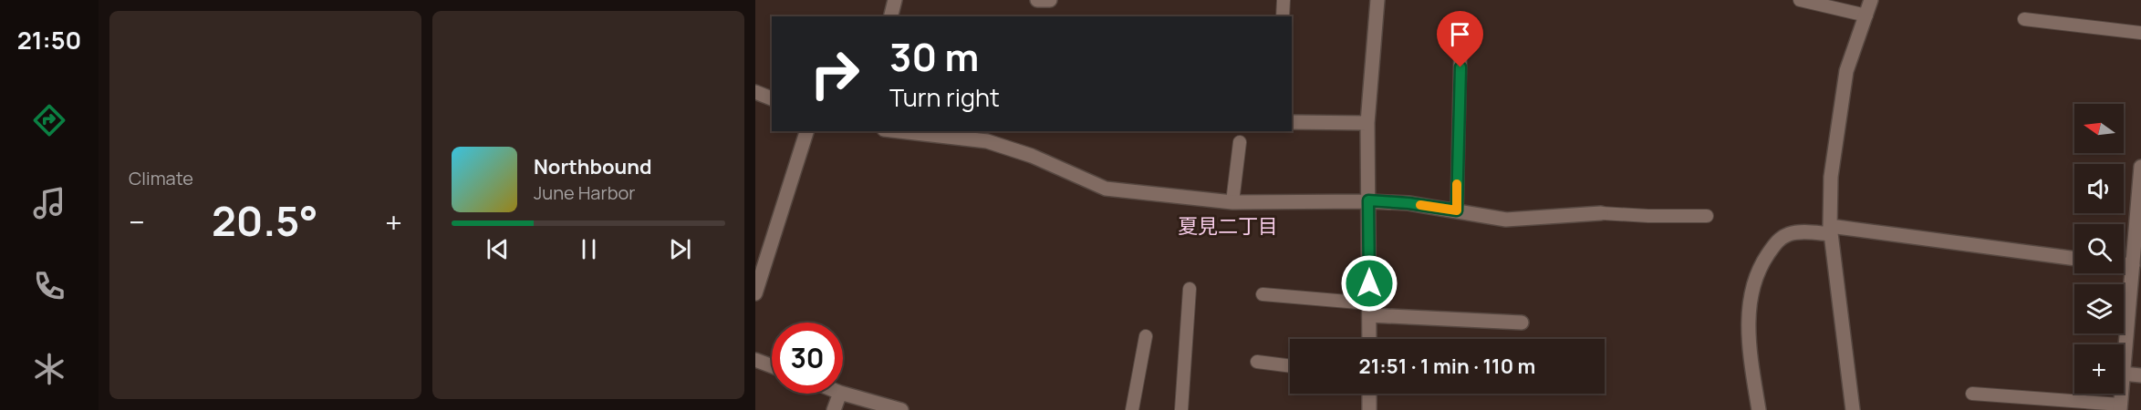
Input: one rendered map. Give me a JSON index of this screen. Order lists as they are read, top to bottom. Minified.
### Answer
{"districts":["夏見二丁目"],"north":"left","page":{"tabs":"21:50","tile":"Climate","turn":["30 m","Turn right"],"map_buttons":"+","song":["Northbound","June Harbor"],"heat":["−","20.5°","+"],"limit":"30","trip":"21:51 · 1 min · 110 m"}}
